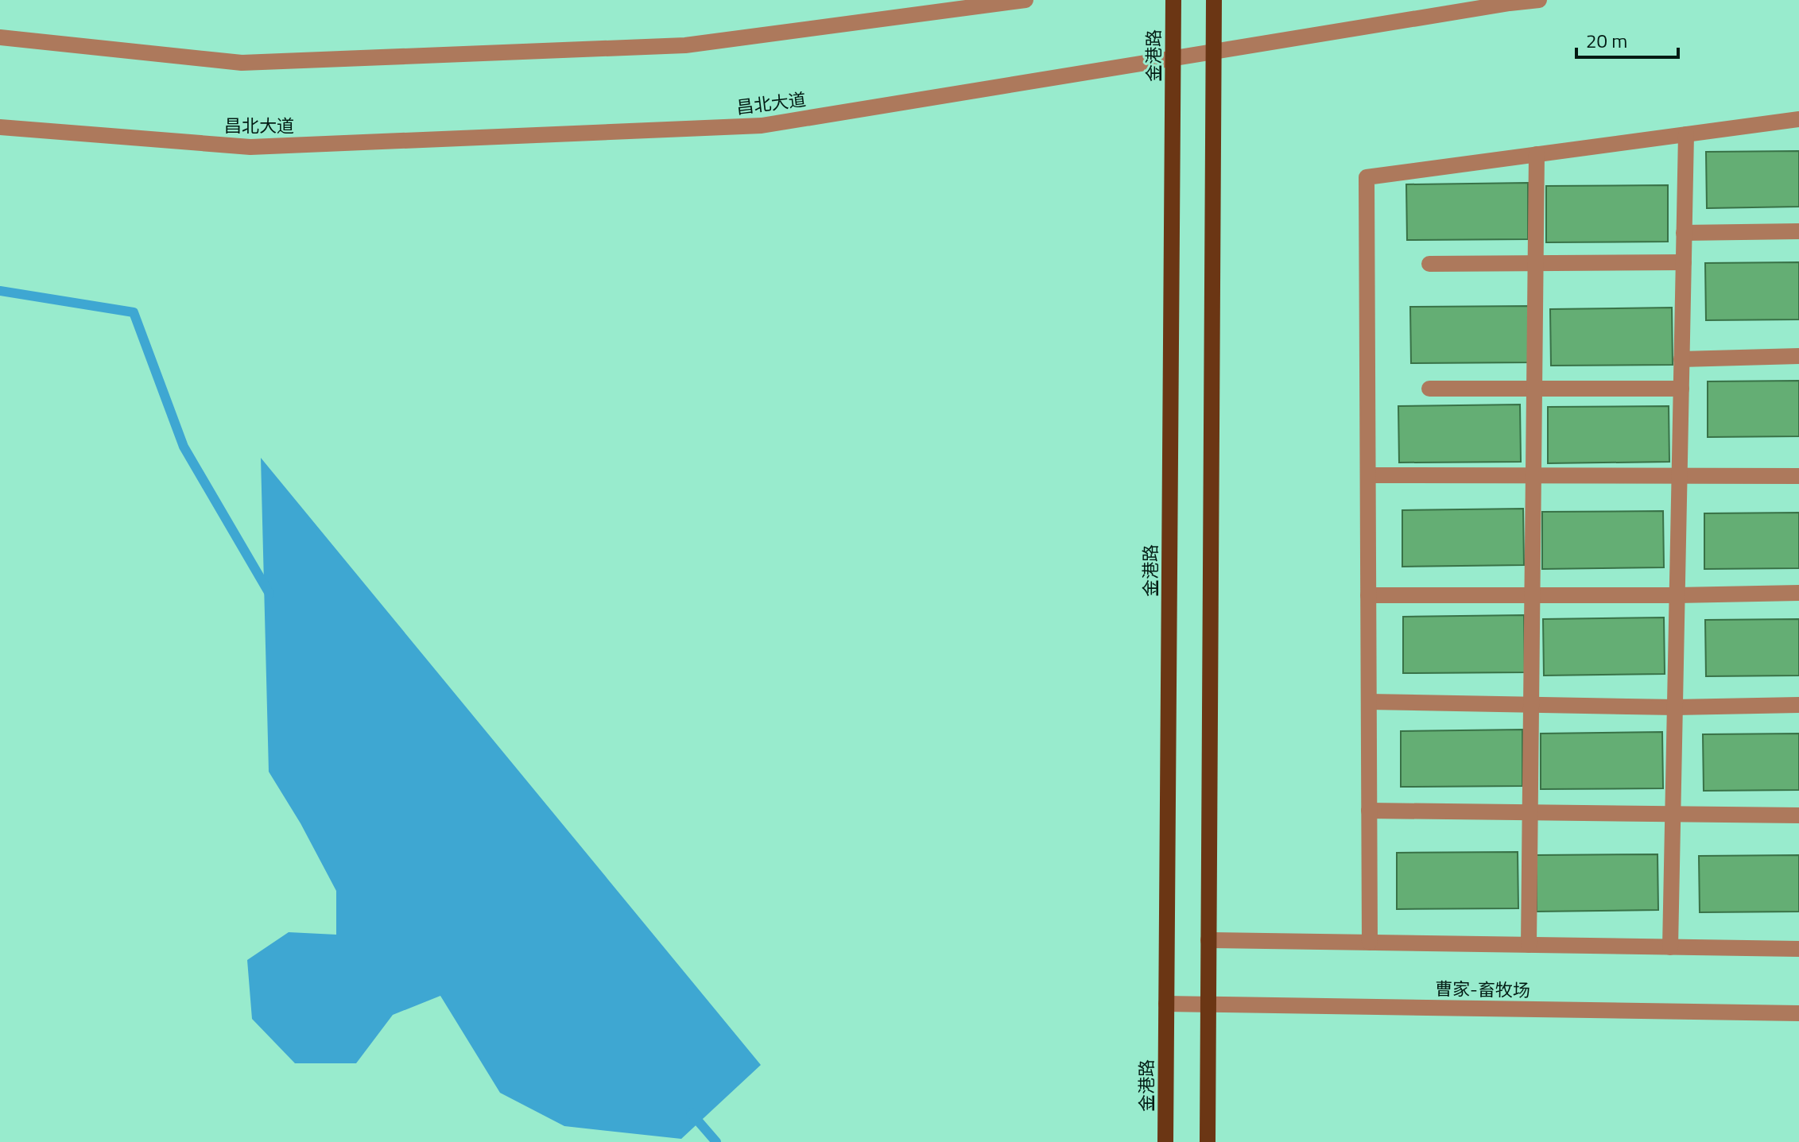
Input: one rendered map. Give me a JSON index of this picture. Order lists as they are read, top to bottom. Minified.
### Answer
{"streets":{"main road":["金港路"],"street":["昌北大道","曹家-畜牧场"]},"crossings":[["金港路","昌北大道"],["金港路","曹家-畜牧场"]],"scale_bar":"20 m"}
